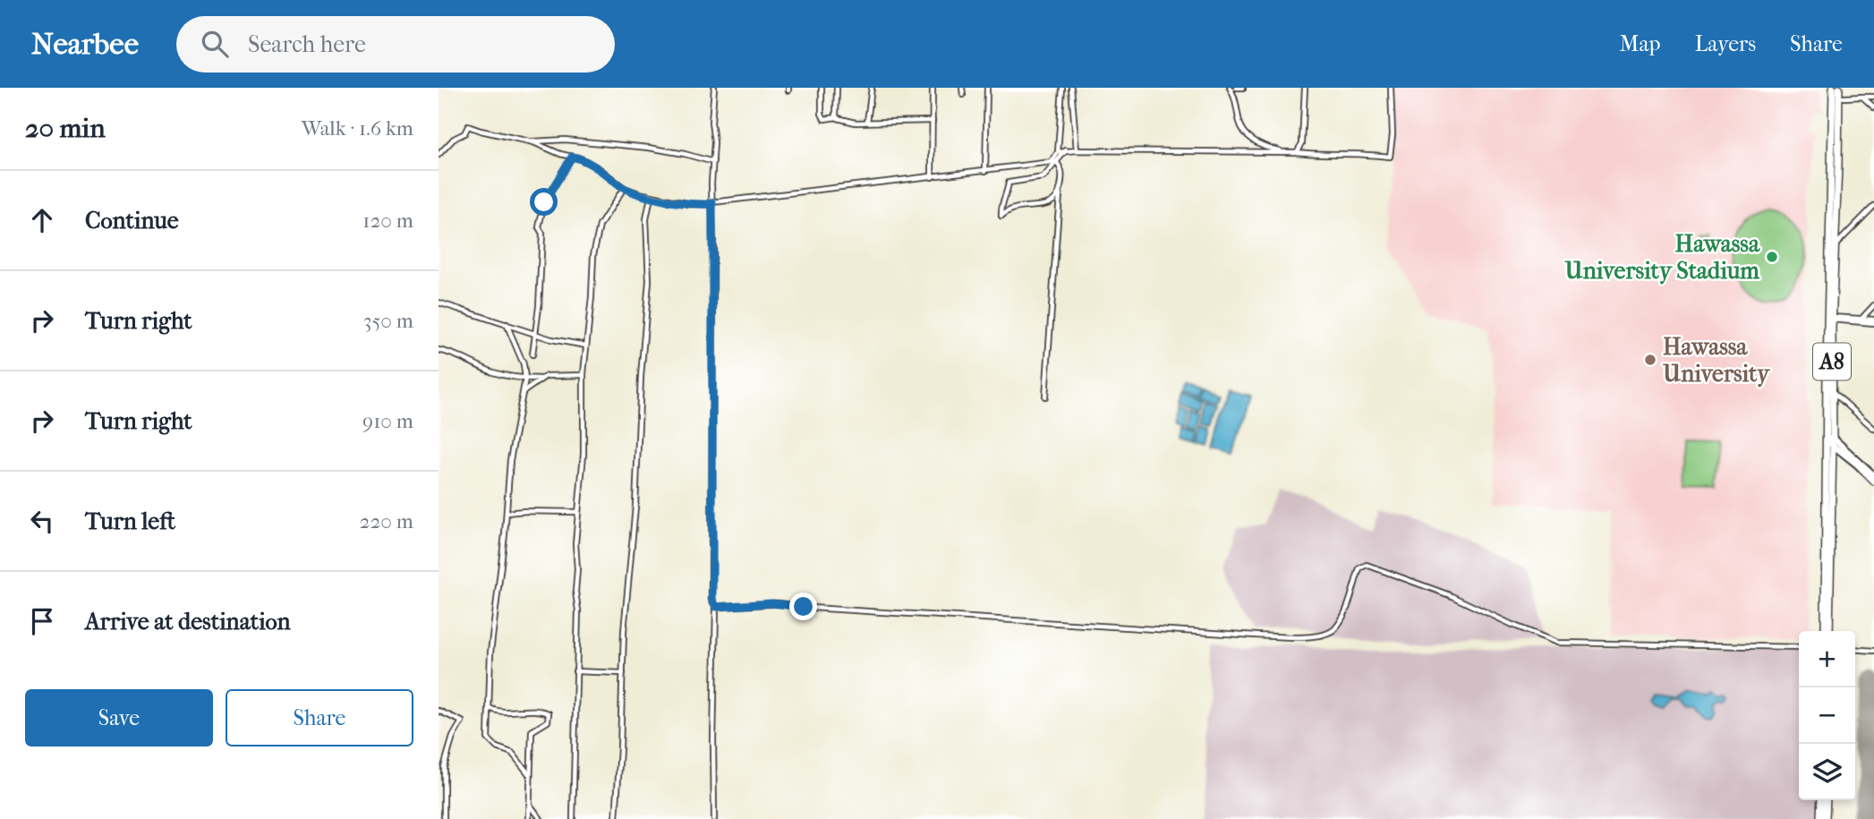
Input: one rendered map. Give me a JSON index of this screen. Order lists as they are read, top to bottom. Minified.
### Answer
{"streets":{"highway":["A8"]},"places":["Hawassa University Stadium","Hawassa University"],"page":{"header":"Nearbee","search":"Search here","nav":["Map","Layers","Share"],"heading":["20 min","Walk · 1.6 km"],"list":[["Continue","120 m"],["Turn right","350 m"],["Turn right","910 m"],["Turn left","220 m"],"Arrive at destination"],"map_buttons":["+","−"],"buttons":["Save","Share"]}}
